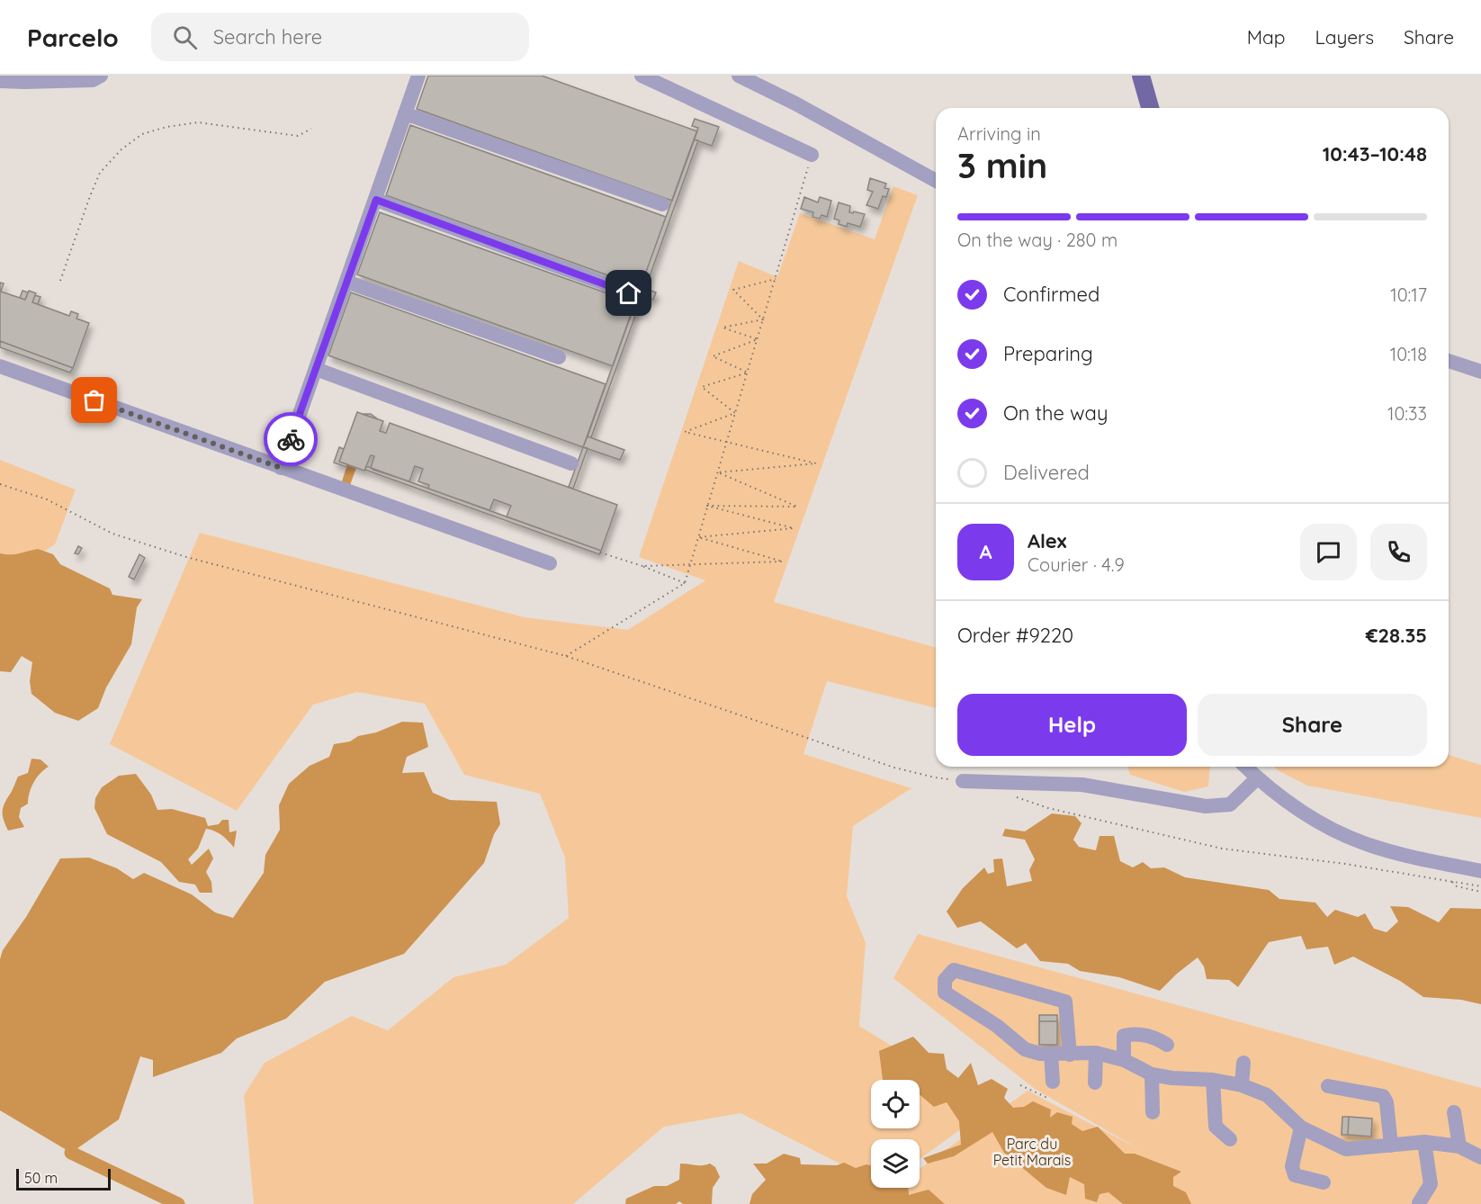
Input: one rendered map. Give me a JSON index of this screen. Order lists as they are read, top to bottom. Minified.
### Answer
{"parks":["Parc du Petit Marais"],"scale_bar":"50 m","page":{"header":"Parcelo","search":"Search here","nav":["Map","Layers","Share"],"heading":["3 min","Arriving in","10:43–10:48"],"panel":["Alex","Courier · 4.9","Order #9220","€28.35"],"bar":"On the way · 280 m","list":[["Confirmed","10:17"],["Preparing","10:18"],["On the way","10:33"],"Delivered"],"round":"A","buttons":["Help","Share"],"scale":"50 m"}}
